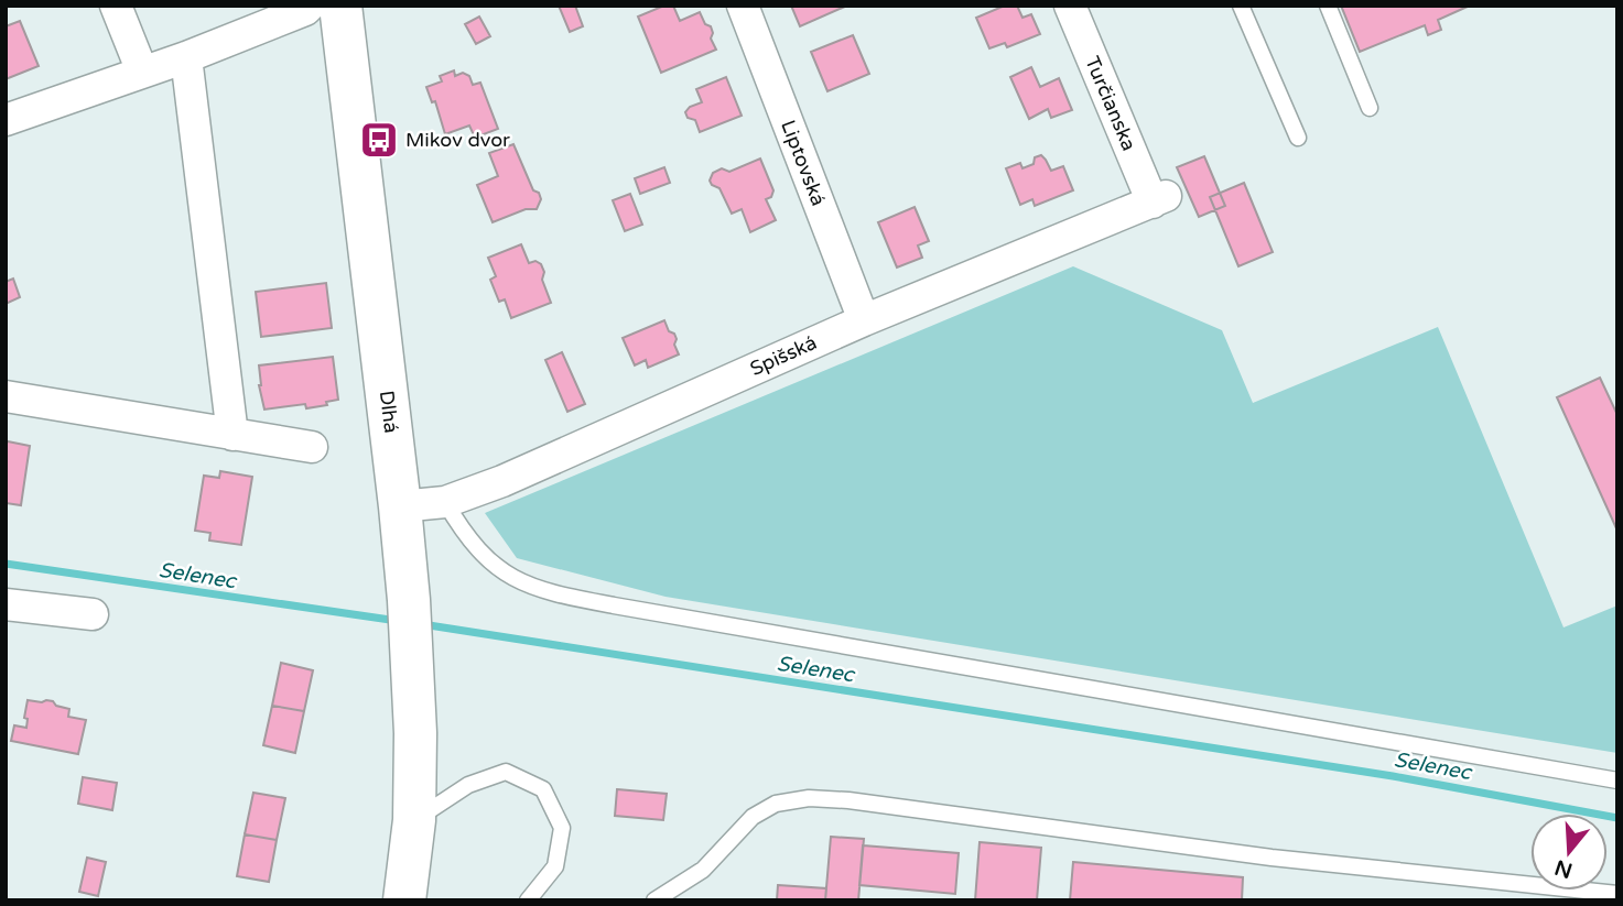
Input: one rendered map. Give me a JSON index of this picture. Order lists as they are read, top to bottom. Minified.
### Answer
{"streets":{"street":["Turčianska","Liptovská","Spišská","Dlhá"]},"crossings":[["Turčianska","Spišská"],["Liptovská","Spišská"],["Spišská","Dlhá"]],"water":["Selenec"],"places":{"bus stop":["Mikov dvor"]},"north":"bottom"}
